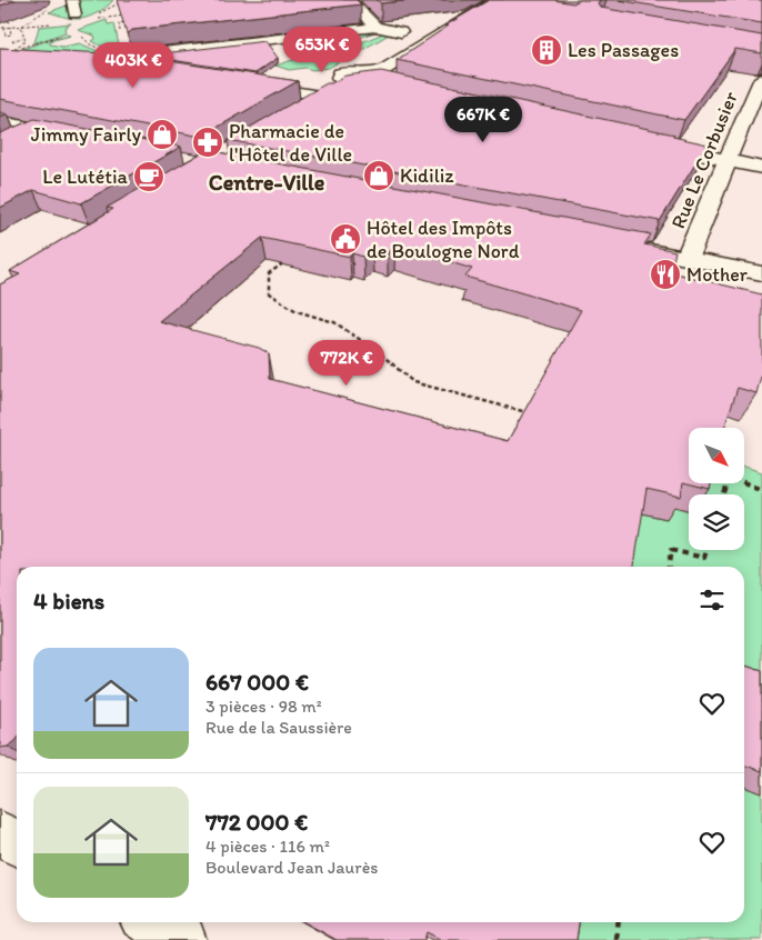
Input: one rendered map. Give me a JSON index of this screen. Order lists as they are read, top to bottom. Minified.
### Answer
{"streets":{"street":["Rue Le Corbusier"]},"districts":["Centre-Ville"],"places":{"building":["Les Passages"],"shop":["Jimmy Fairly","Kidiliz"],"pharmacy":["Pharmacie de l'Hôtel de Ville"],"cafe":["Le Lutétia"],"public building":["Hôtel des Impôts de Boulogne Nord"],"restaurant":["Mother"]},"north":"bottom right","page":{"price":["653K €","403K €","667K €","772K €"],"heading":"4 biens","list":[{"name":"667 000 €","note":"3 pièces · 98 m² · Rue de la Saussière"},{"name":"772 000 €","note":"4 pièces · 116 m² · Boulevard Jean Jaurès"}]}}
